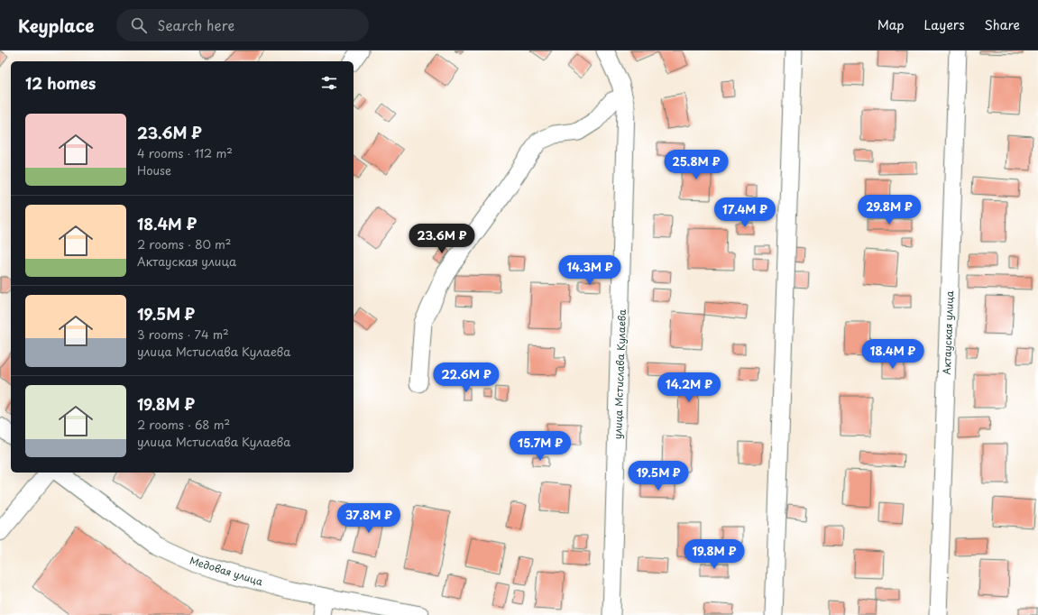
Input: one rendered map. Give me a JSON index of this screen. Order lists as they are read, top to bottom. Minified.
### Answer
{"streets":{"street":["Актауская улица","улица Мстислава Кулаева","Медовая улица"]},"page":{"header":"Keyplace","search":"Search here","nav":["Map","Layers","Share"],"heading":"12 homes","list":[{"name":"23.6M ₽","note":"4 rooms · 112 m² · House"},{"name":"18.4M ₽","note":"2 rooms · 80 m² · Актауская улица"},{"name":"19.5M ₽","note":"3 rooms · 74 m² · улица Мстислава Кулаева"},{"name":"19.8M ₽","note":"2 rooms · 68 m² · улица Мстислава Кулаева"}],"price":["25.8M ₽","29.8M ₽","17.4M ₽","23.6M ₽","14.3M ₽","18.4M ₽","22.6M ₽","14.2M ₽","15.7M ₽","19.5M ₽","37.8M ₽","19.8M ₽"]}}
